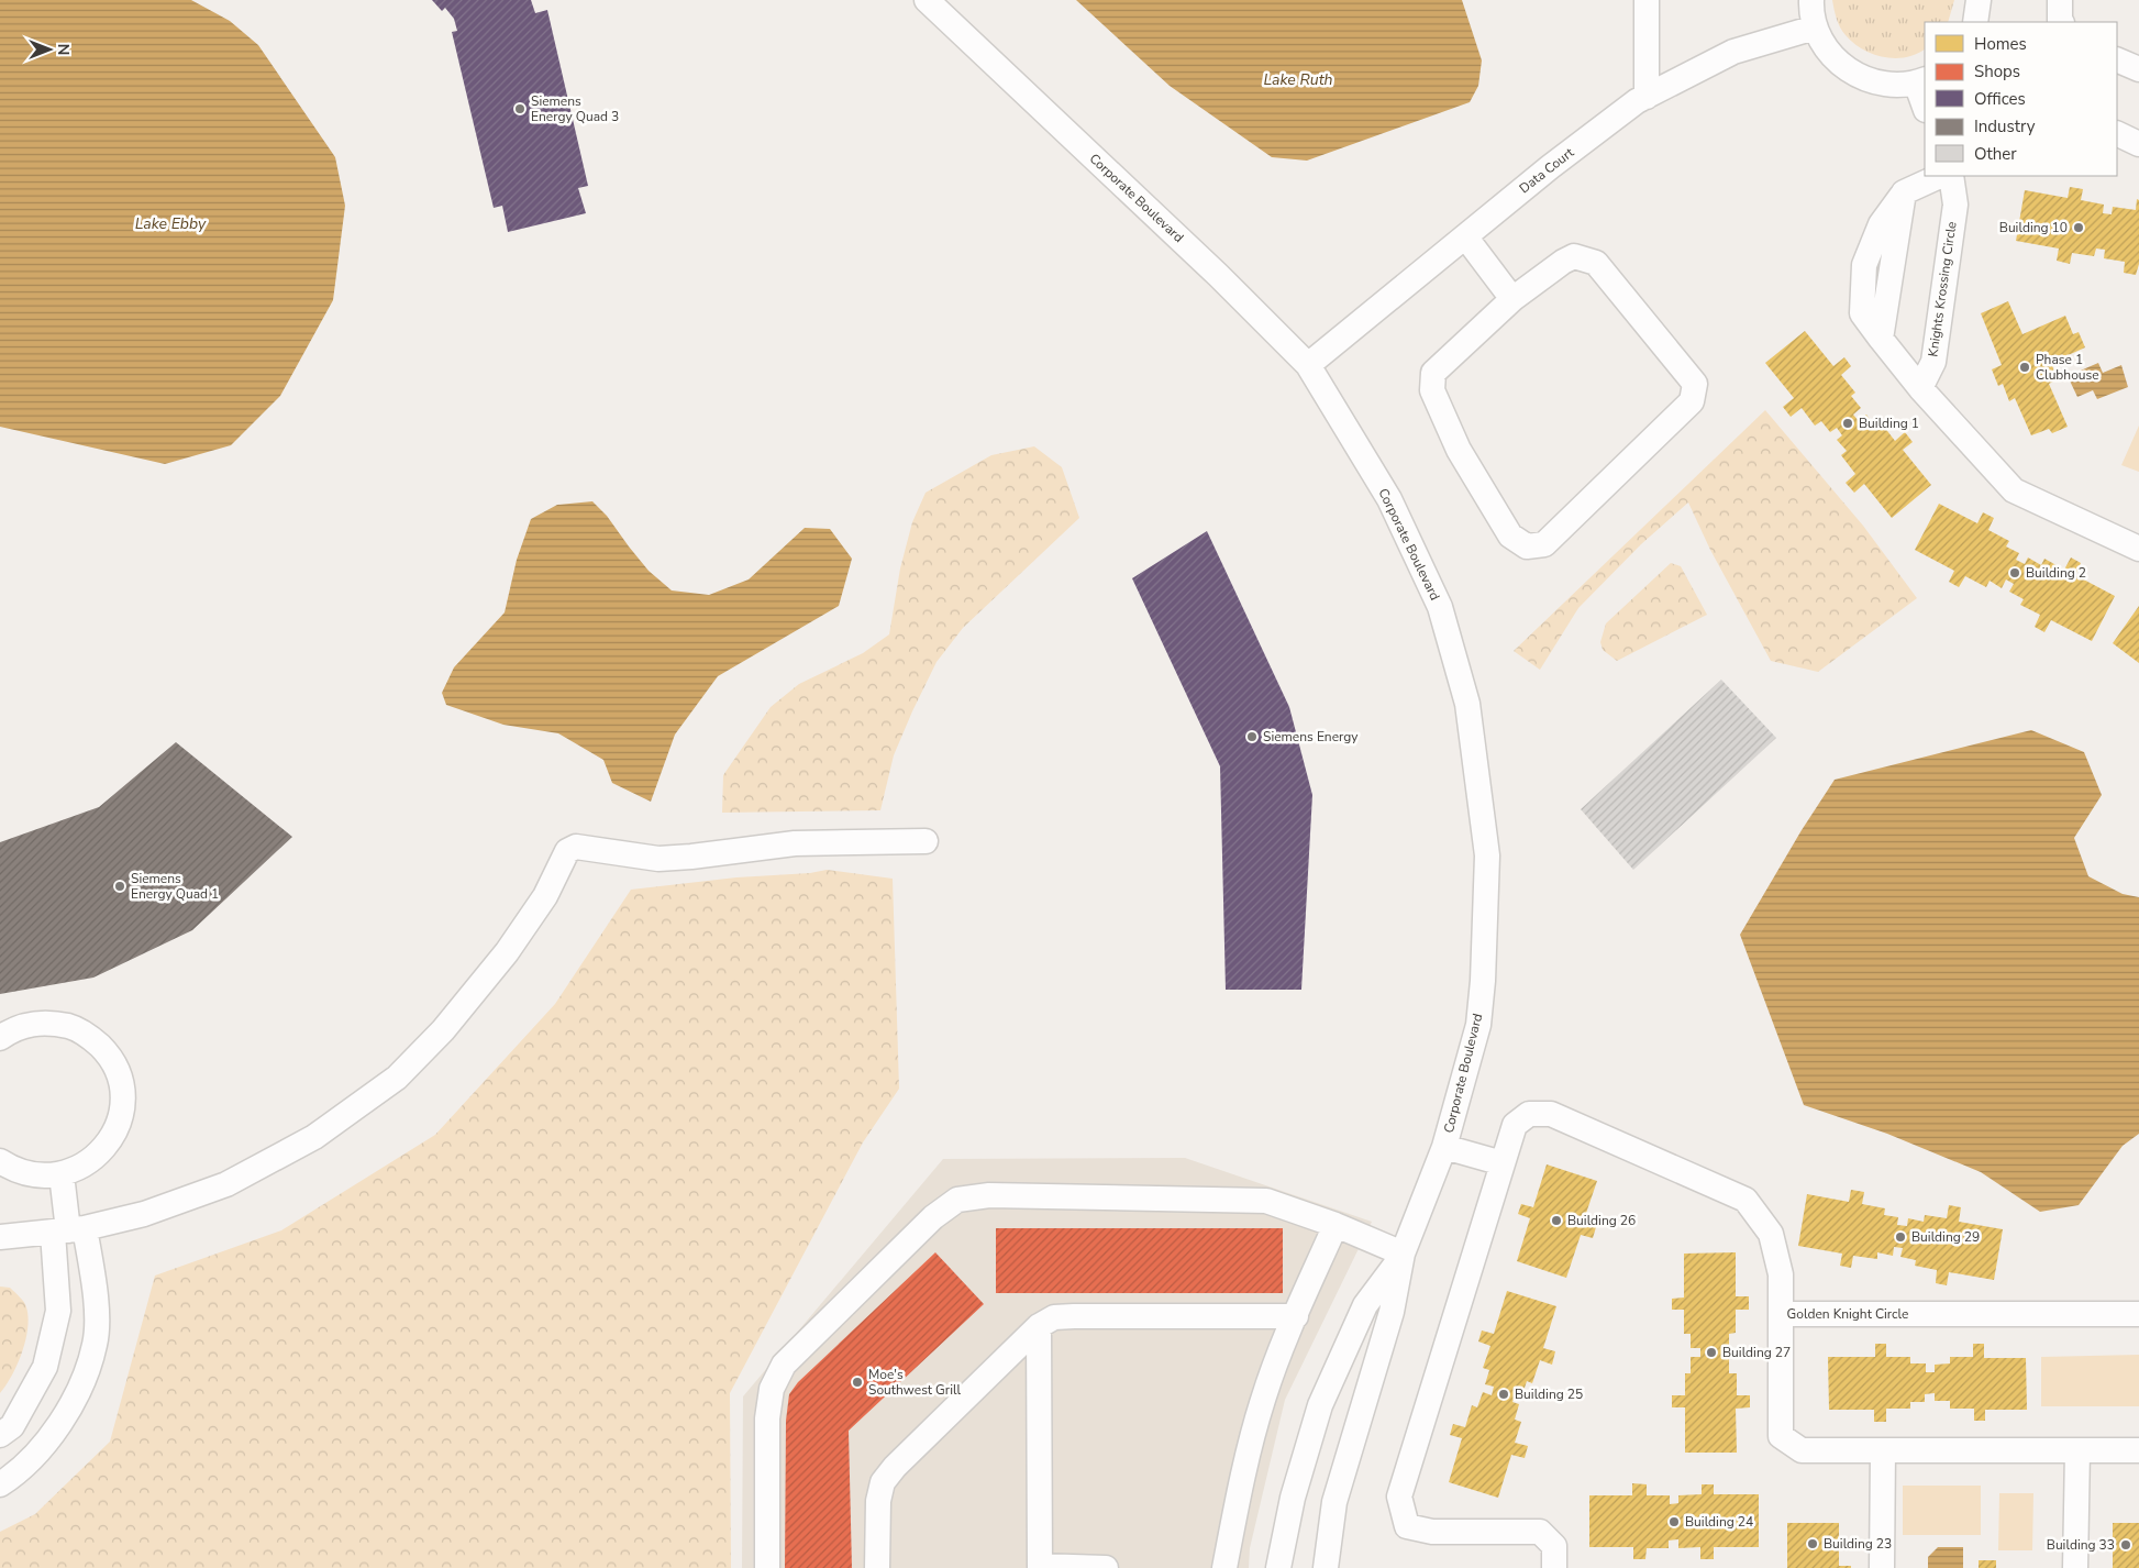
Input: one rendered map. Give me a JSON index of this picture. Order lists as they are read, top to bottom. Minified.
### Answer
{"streets":{"street":["Data Court","Corporate Boulevard","Knights Krossing Circle","Golden Knight Circle"]},"crossings":[["Data Court","Corporate Boulevard"]],"water":["Lake Ruth","Lake Ebby"],"places":["Siemens Energy Quad 3","Building 10","Phase 1 Clubhouse","Building 1","Building 2","Siemens Energy","Siemens Energy Quad 1","Building 26","Building 29","Building 27","Moe's Southwest Grill","Building 25","Building 24","Building 23","Building 33"],"legend":["Homes","Shops","Offices","Industry","Other"],"north":"right"}
